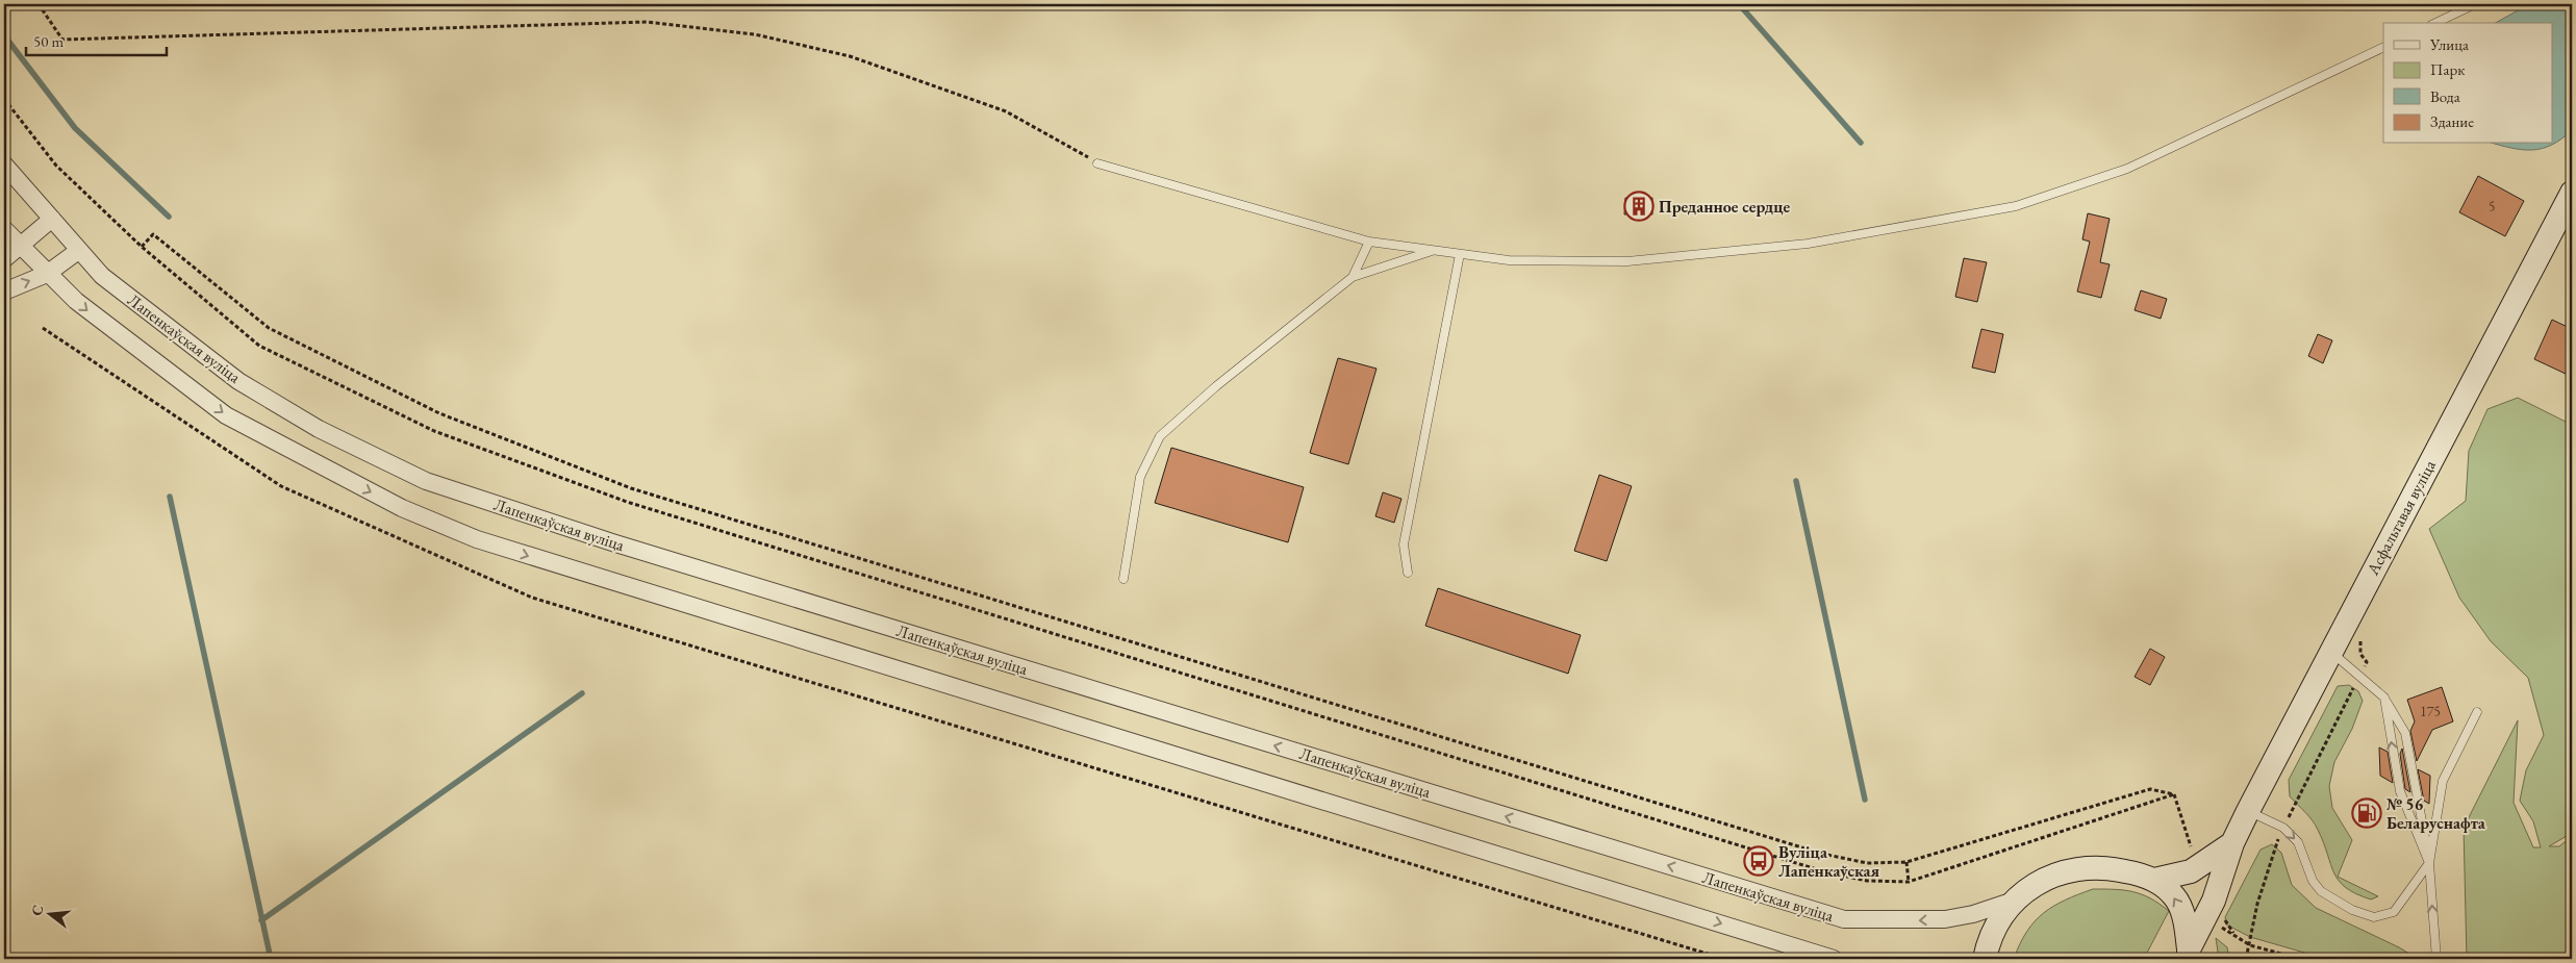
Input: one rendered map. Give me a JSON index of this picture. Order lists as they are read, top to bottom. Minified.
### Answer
{"streets":{"street":["Лапенкаўская вуліца","Асфальтавая вуліца"]},"places":{"building":["Преданное сердце"],"fuel station":["№ 56 Беларуснафта"],"bus stop":["Вуліца Лапенкаўская"]},"house_numbers":["5","175"],"legend":["Улица","Парк","Вода","Здание"],"scale_bar":"50 m","north":"left"}
